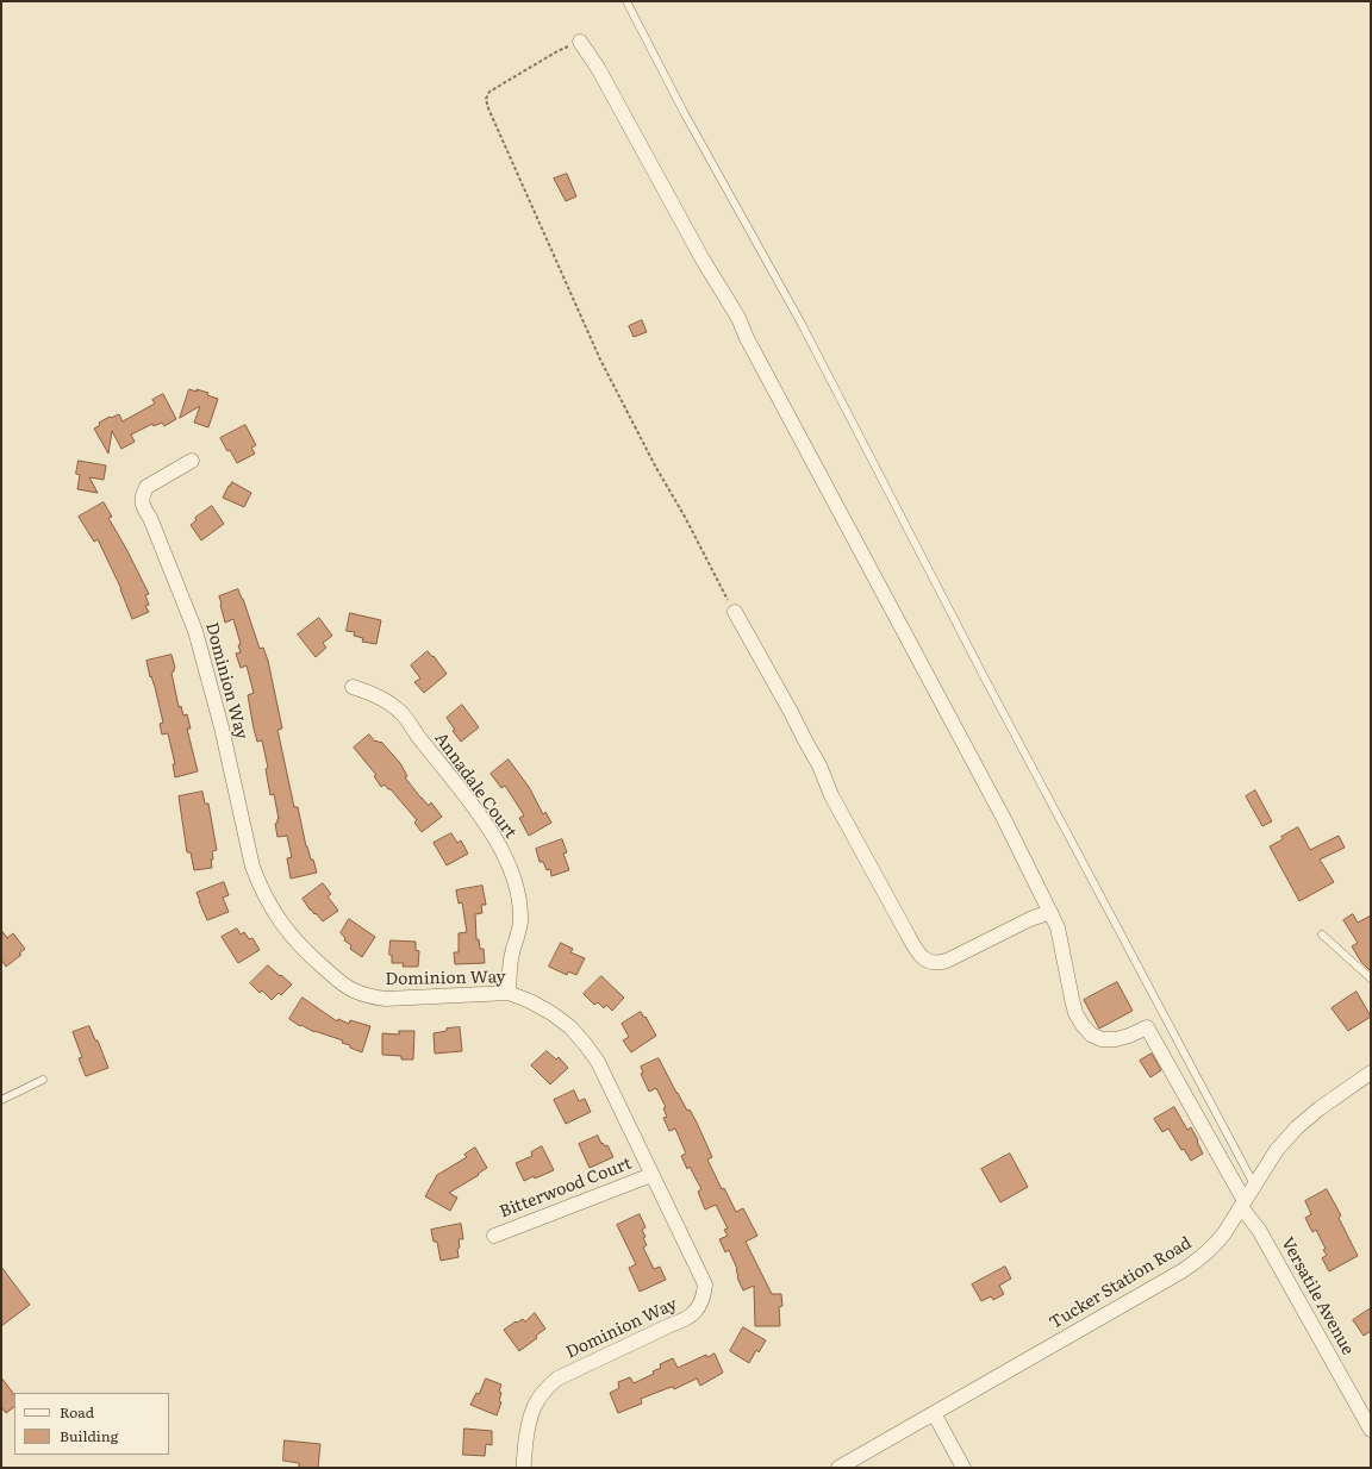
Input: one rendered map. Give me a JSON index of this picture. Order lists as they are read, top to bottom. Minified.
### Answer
{"streets":{"street":["Dominion Way","Annadale Court","Bitterwood Court","Tucker Station Road","Versatile Avenue"]},"crossings":[["Dominion Way","Annadale Court"],["Dominion Way","Bitterwood Court"],["Tucker Station Road","Versatile Avenue"]],"legend":["Road","Building"]}
